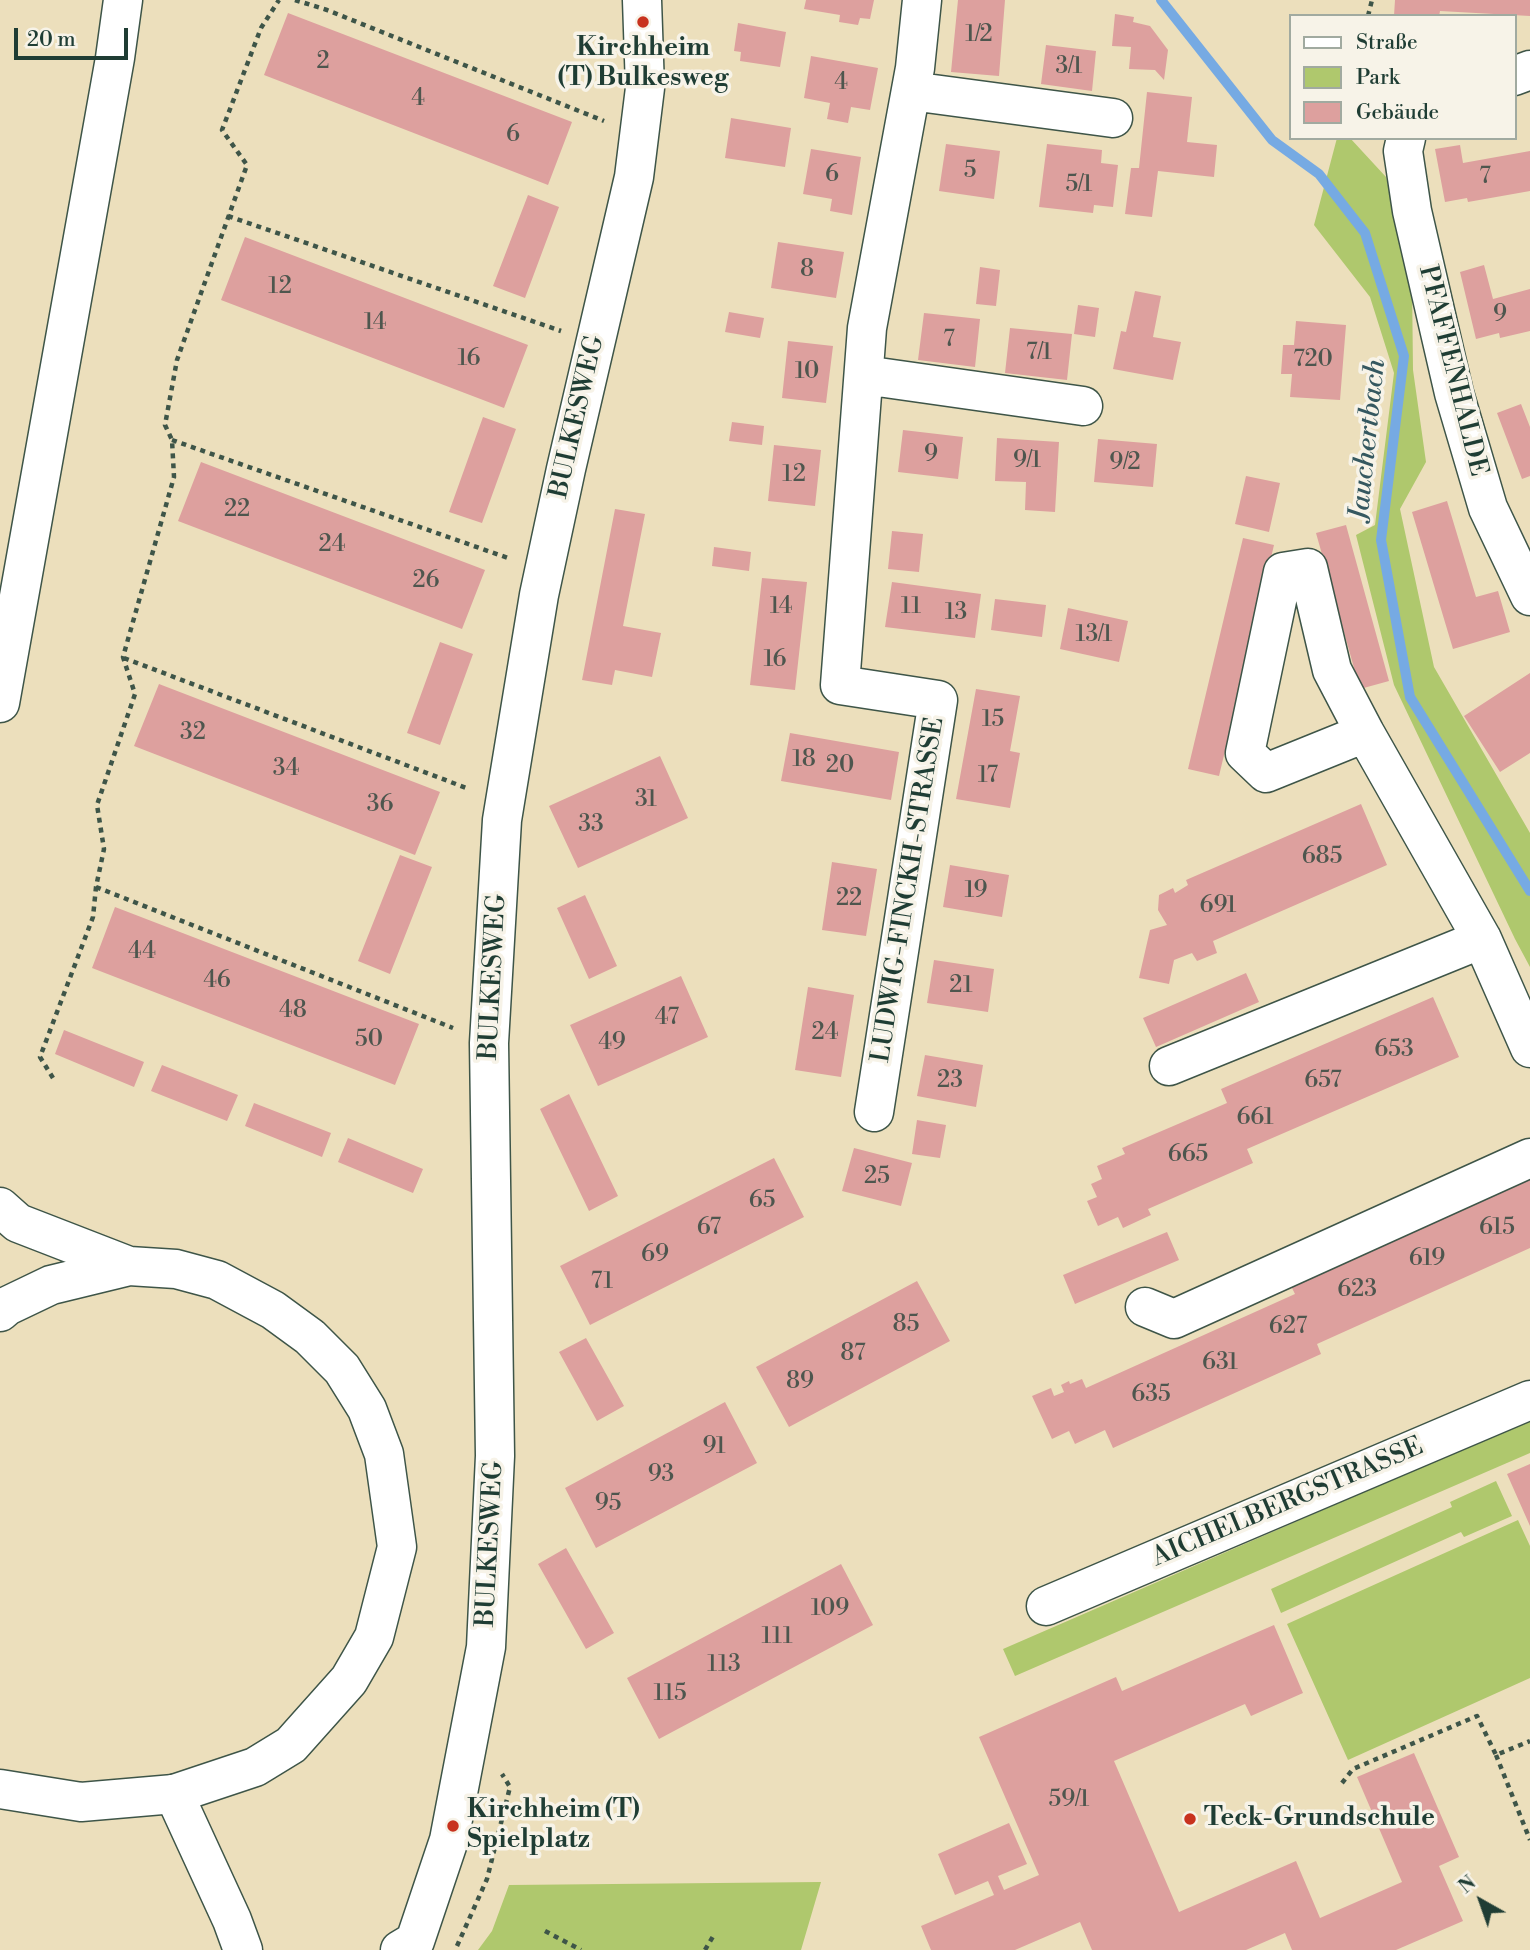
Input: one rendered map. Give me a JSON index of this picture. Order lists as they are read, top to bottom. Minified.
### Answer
{"streets":{"street":["PFAFFENHALDE","BULKESWEG","LUDWIG-FINCKH-STRASSE","AICHELBERGSTRASSE"]},"water":["Jauchertbach"],"places":["Kirchheim (T) Bulkesweg","Teck-Grundschule","Kirchheim (T) Spielplatz"],"house_numbers":["1/2","2","3/1","4","4","6","5","6","7","5/1","8","12","9","14","7","7/1","16","720","10","9","9/1","9/2","12","22","24","26","14","11","13","13/1","16","15","32","18","20","34","17","31","36","33","685","19","22","691","44","46","21","48","47","24","50","49","653","23","657","661","665","25","65","67","615","69","619","71","623","85","627","87","631","89","635","91","93","95","109","111","113","115","59/1"],"legend":["Straße","Park","Gebäude"],"scale_bar":"20 m","north":"top left"}
